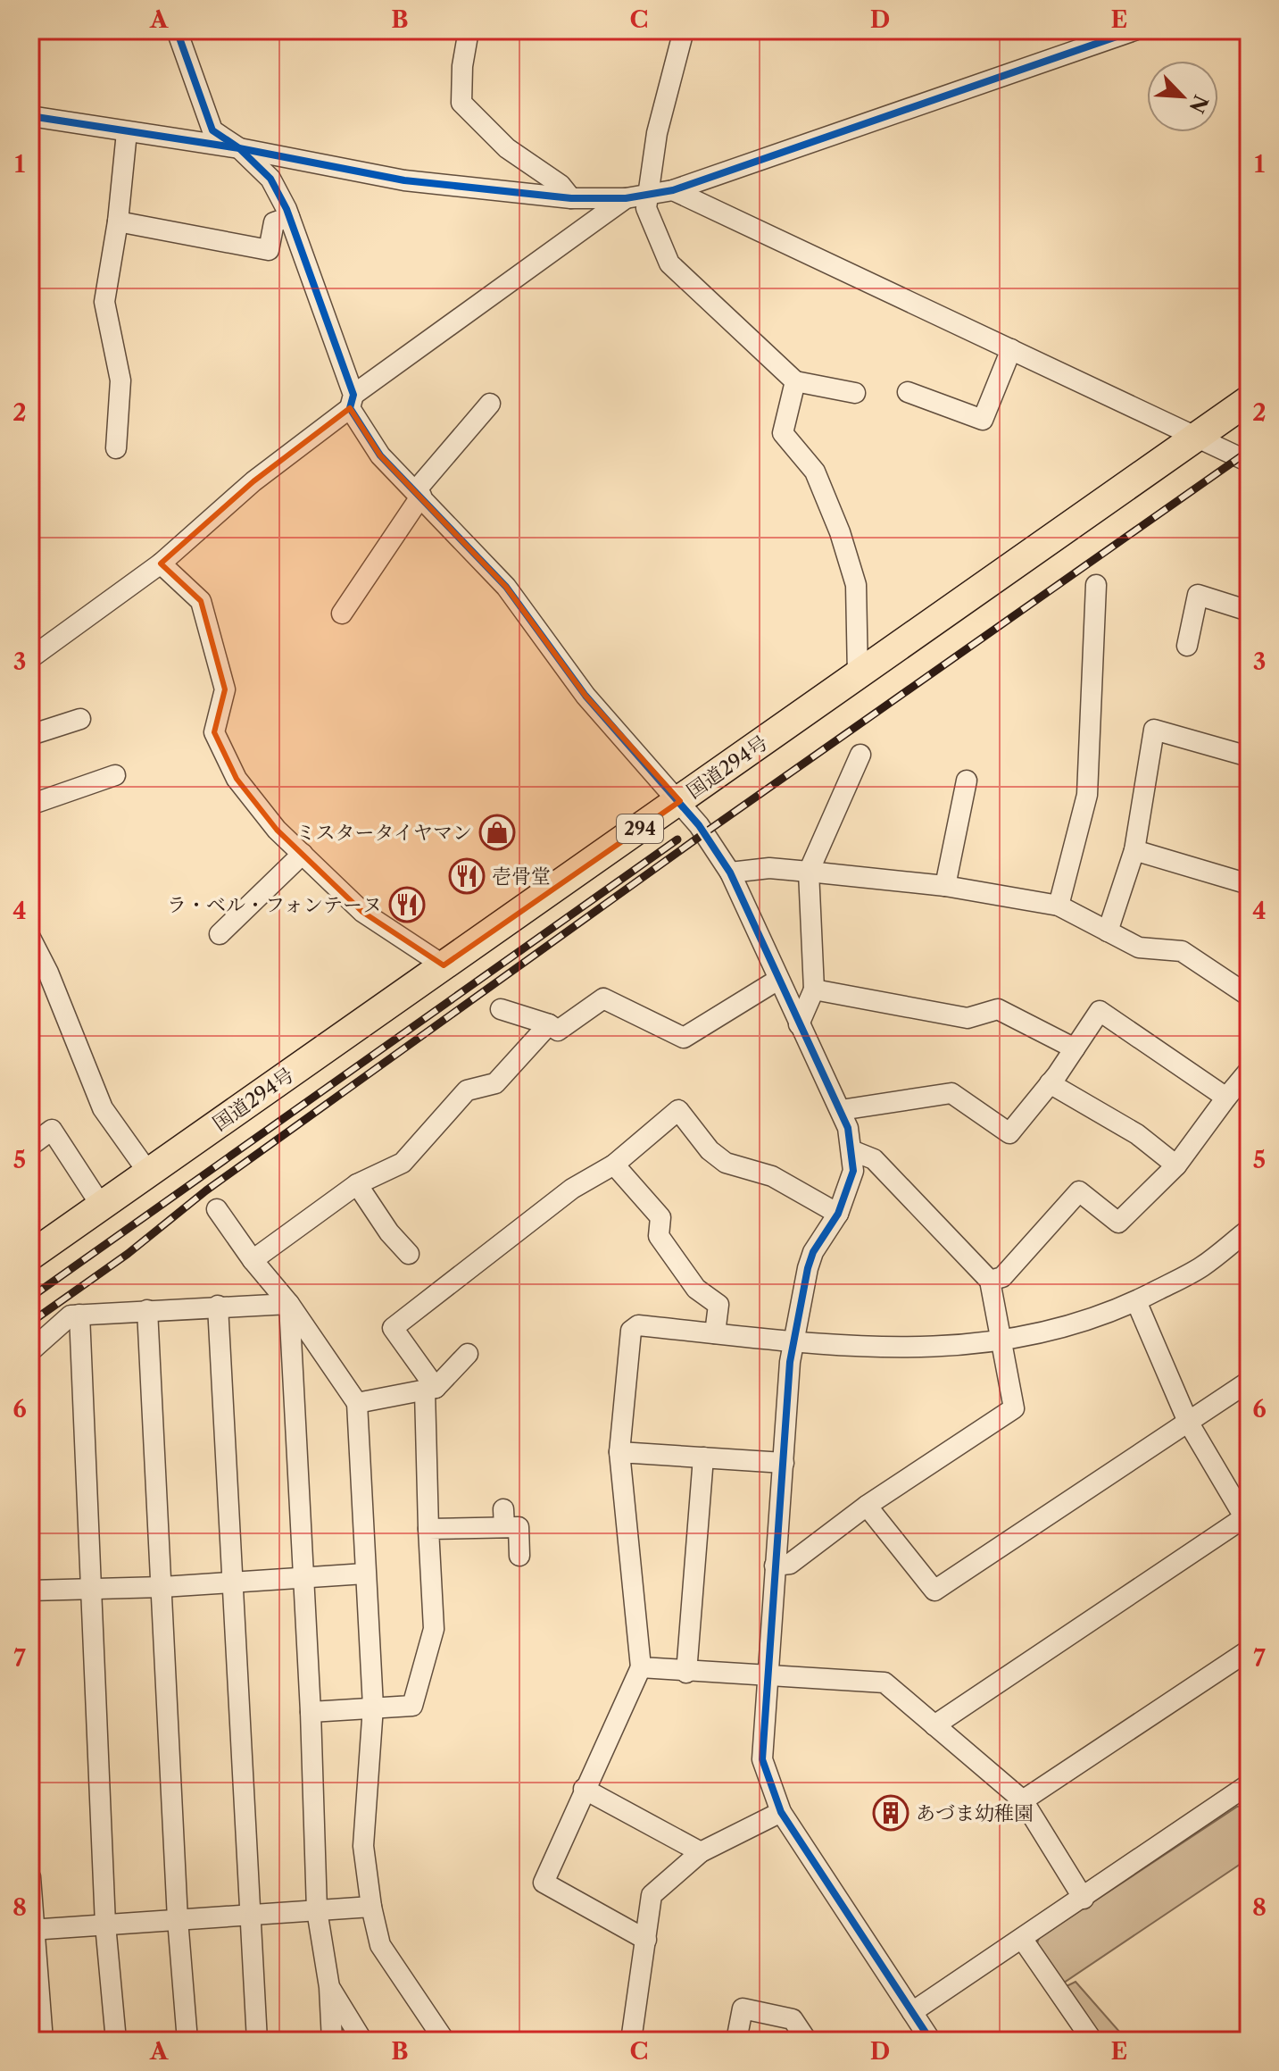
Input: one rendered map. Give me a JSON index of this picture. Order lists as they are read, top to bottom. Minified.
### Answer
{"streets":{"highway":["国道294号","294"]},"places":{"shop":["ミスタータイヤマン"],"restaurant":["壱骨堂","ラ・ベル・フォンテーヌ"],"building":["あづま幼稚園"]},"north":"bottom right","grid":{"columns":["A","B","C","D","E"],"rows":["1","2","3","4","5","6","7","8"]}}
